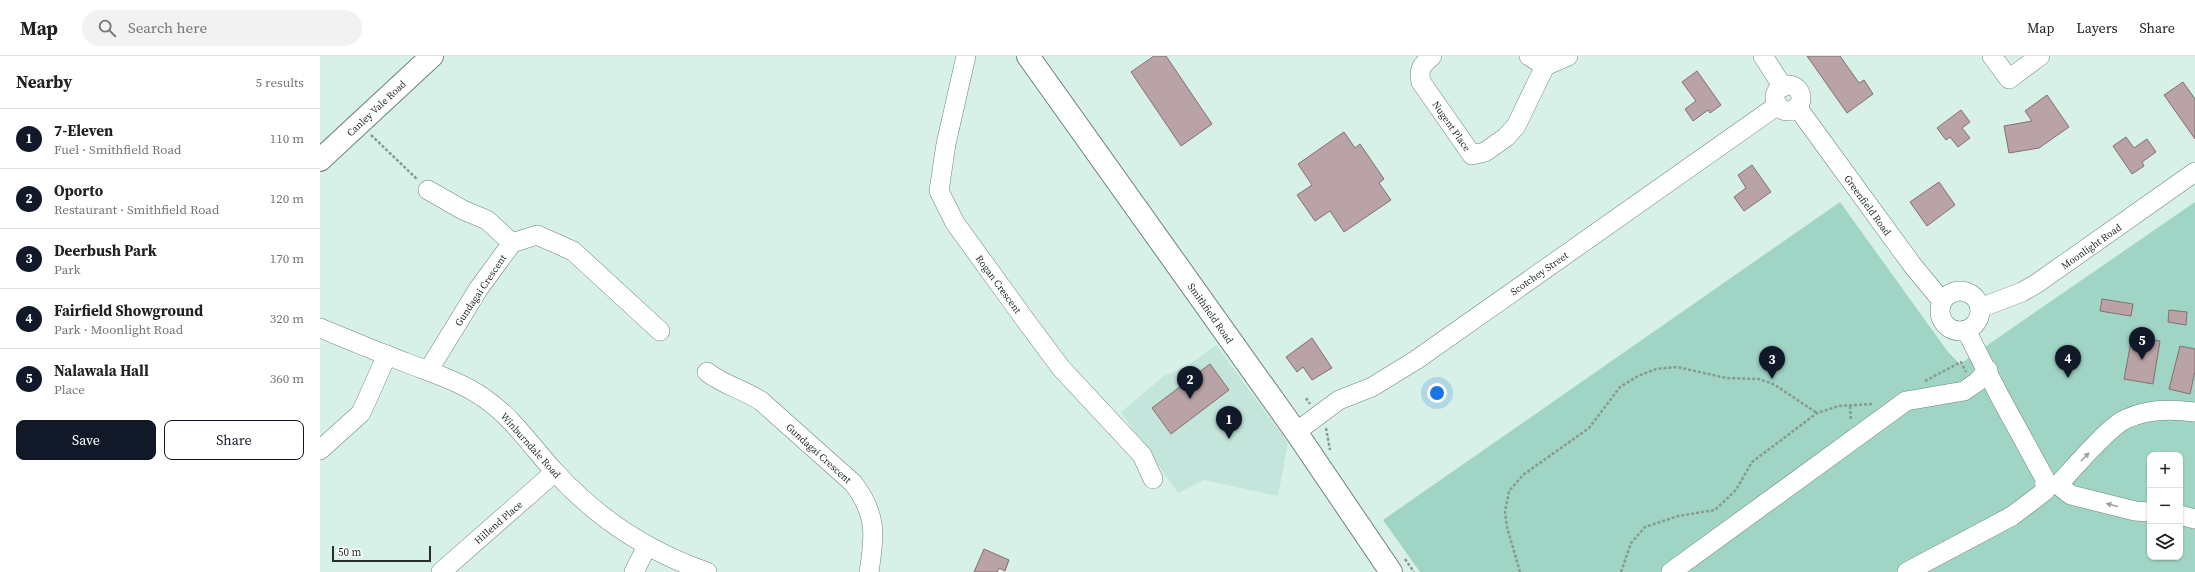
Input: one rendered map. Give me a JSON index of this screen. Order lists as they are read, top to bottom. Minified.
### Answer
{"streets":{"main road":["Canley Vale Road","Smithfield Road"],"street":["Nugent Place","Greenfield Road","Moonlight Road","Scotchey Street","Rogan Crescent","Gundagai Crescent","Winburndale Road","Hillend Place"]},"crossings":[["Greenfield Road","Moonlight Road"],["Greenfield Road","Scotchey Street"],["Scotchey Street","Smithfield Road"],["Gundagai Crescent","Winburndale Road"],["Winburndale Road","Hillend Place"]],"scale_bar":"50 m","page":{"header":"Map","search":"Search here","nav":["Map","Layers","Share"],"heading":["Nearby","5 results"],"list":[{"mark":"1","name":"7-Eleven","note":"Fuel · Smithfield Road","value":"110 m"},{"mark":"2","name":"Oporto","note":"Restaurant · Smithfield Road","value":"120 m"},{"mark":"3","name":"Deerbush Park","note":"Park","value":"170 m"},{"mark":"4","name":"Fairfield Showground","note":"Park · Moonlight Road","value":"320 m"},{"mark":"5","name":"Nalawala Hall","note":"Place","value":"360 m"}],"pins":["5","4","3","2","1"],"buttons":["Save","Share"],"map_buttons":["+","−"],"scale":"50 m"}}
